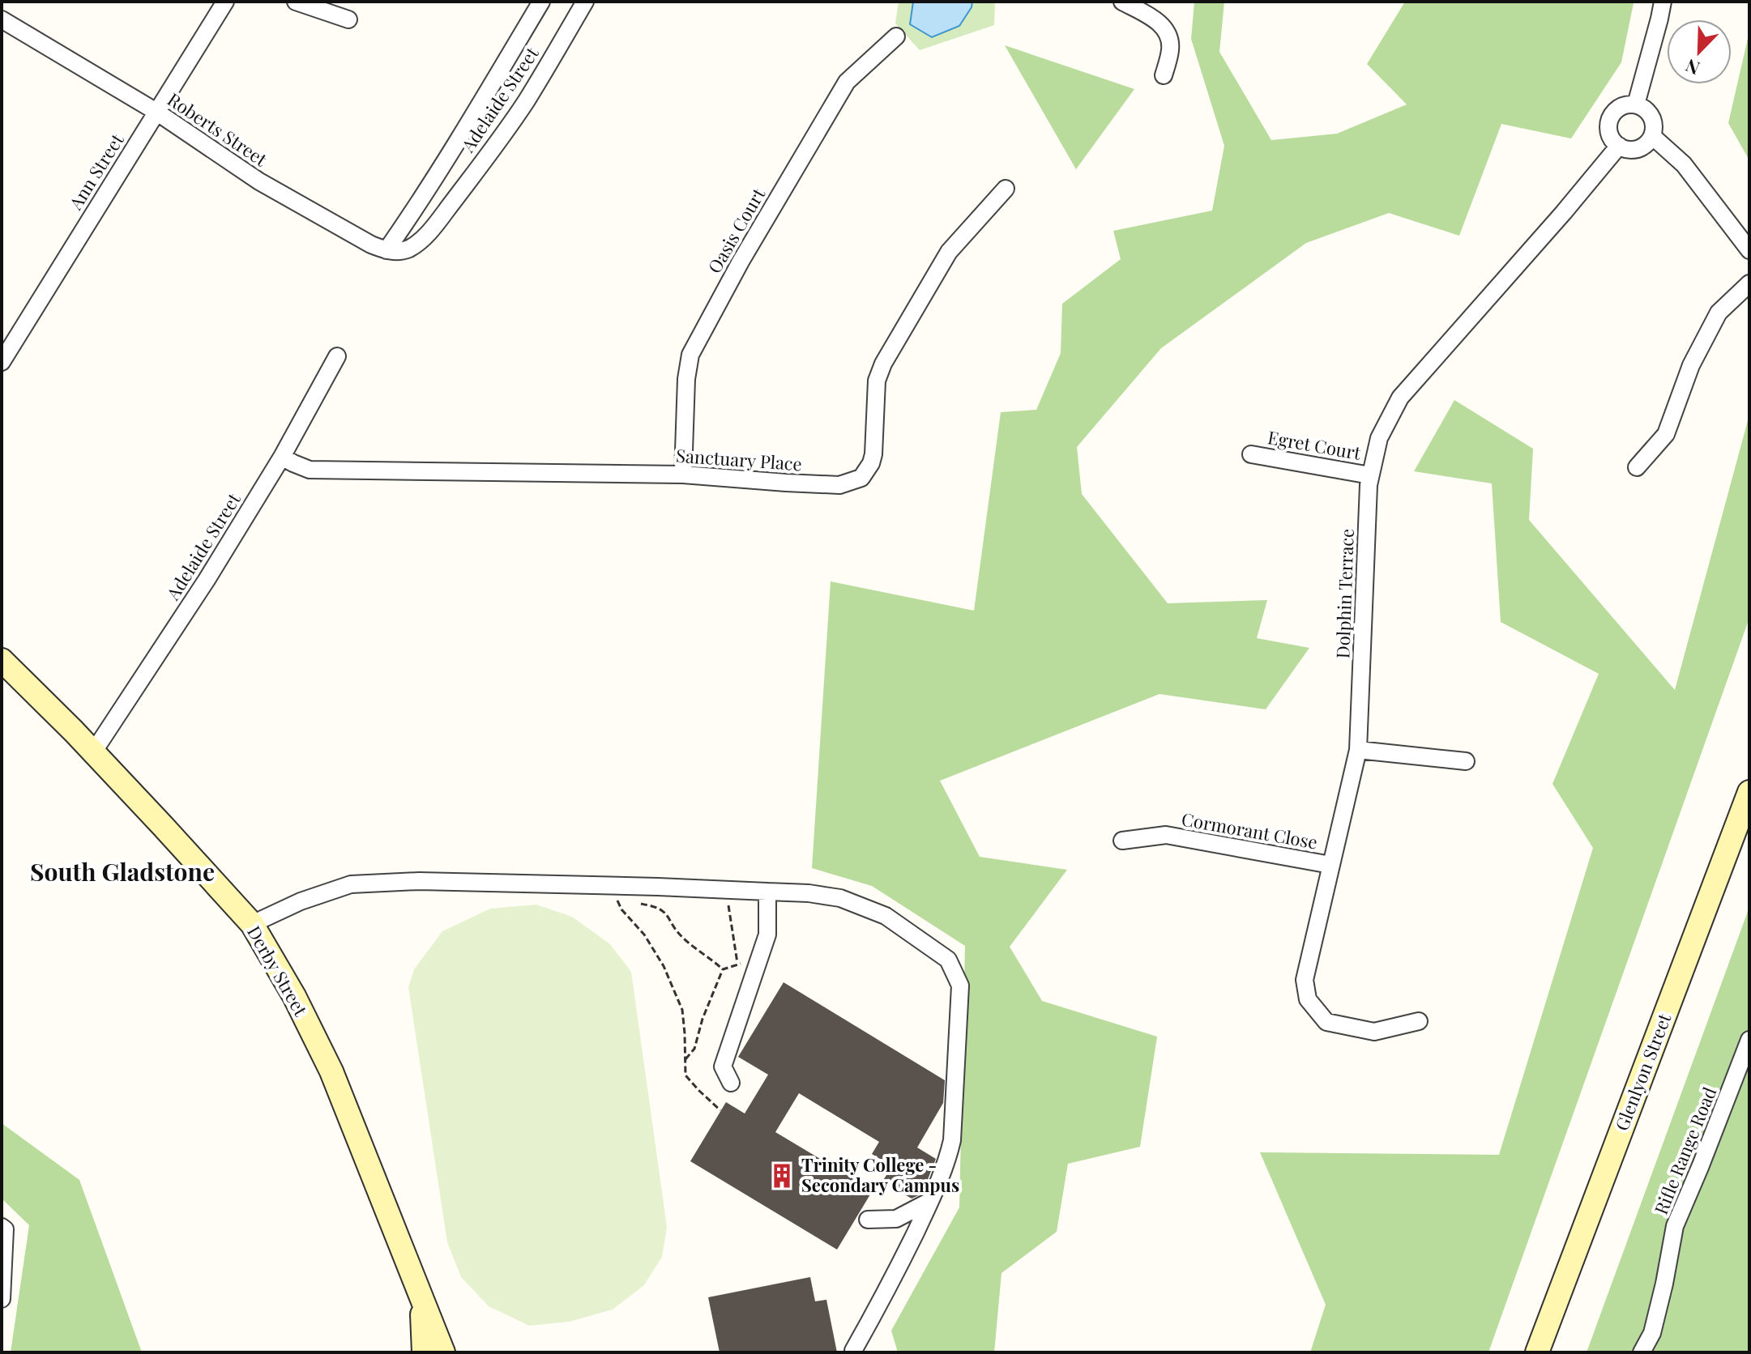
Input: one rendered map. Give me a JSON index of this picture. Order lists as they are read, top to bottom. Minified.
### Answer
{"streets":{"main road":["Derby Street","Glenlyon Street"],"street":["Adelaide Street","Roberts Street","Ann Street","Oasis Court","Egret Court","Sanctuary Place","Dolphin Terrace","Cormorant Close","Rifle Range Road"]},"crossings":[["Adelaide Street","Roberts Street"],["Adelaide Street","Sanctuary Place"],["Adelaide Street","Derby Street"],["Roberts Street","Ann Street"],["Oasis Court","Sanctuary Place"],["Egret Court","Dolphin Terrace"],["Dolphin Terrace","Cormorant Close"]],"districts":["South Gladstone"],"places":{"building":["Trinity College - Secondary Campus"]},"north":"bottom left"}
